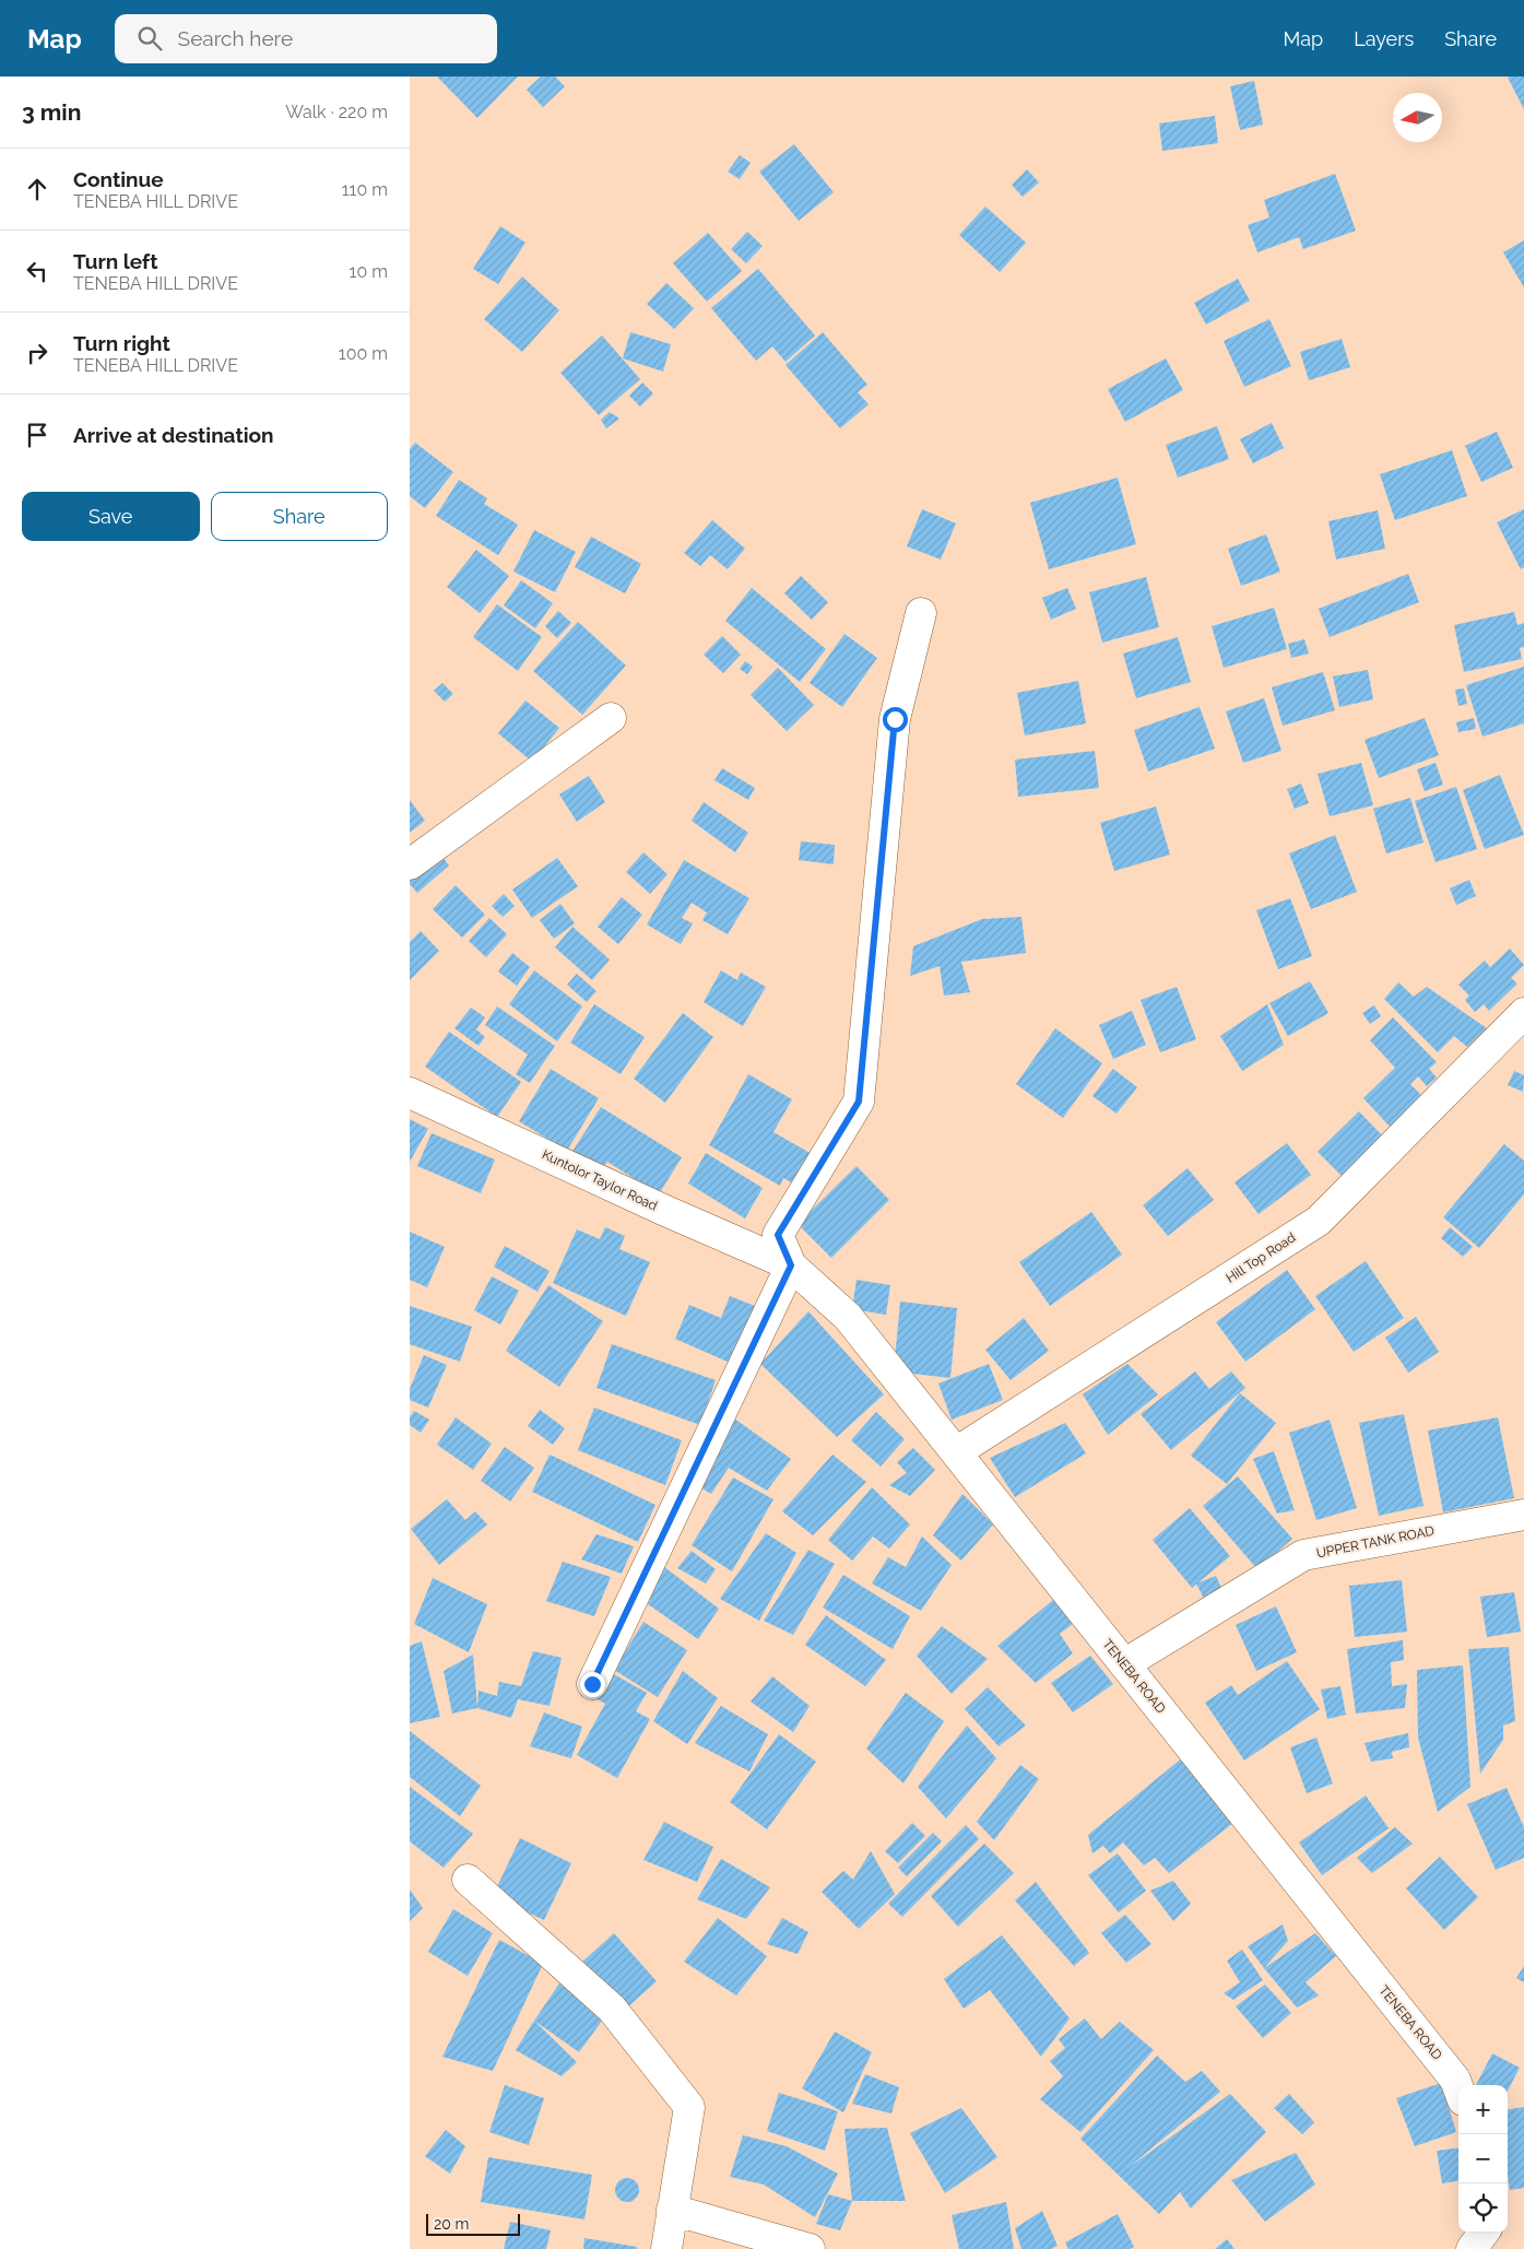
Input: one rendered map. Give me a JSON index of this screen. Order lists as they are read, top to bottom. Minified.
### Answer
{"streets":{"street":["Kuntolor Taylor Road","Hill Top Road","UPPER TANK ROAD","TENEBA ROAD"]},"crossings":[["Kuntolor Taylor Road","TENEBA ROAD"],["Hill Top Road","TENEBA ROAD"],["UPPER TANK ROAD","TENEBA ROAD"]],"scale_bar":"20 m","north":"left","page":{"header":"Map","search":"Search here","nav":["Map","Layers","Share"],"heading":["3 min","Walk · 220 m"],"list":[["Continue","TENEBA HILL DRIVE","110 m"],["Turn left","TENEBA HILL DRIVE","10 m"],["Turn right","TENEBA HILL DRIVE","100 m"],"Arrive at destination"],"buttons":["Save","Share"],"map_buttons":["+","−"],"scale":"20 m"}}
